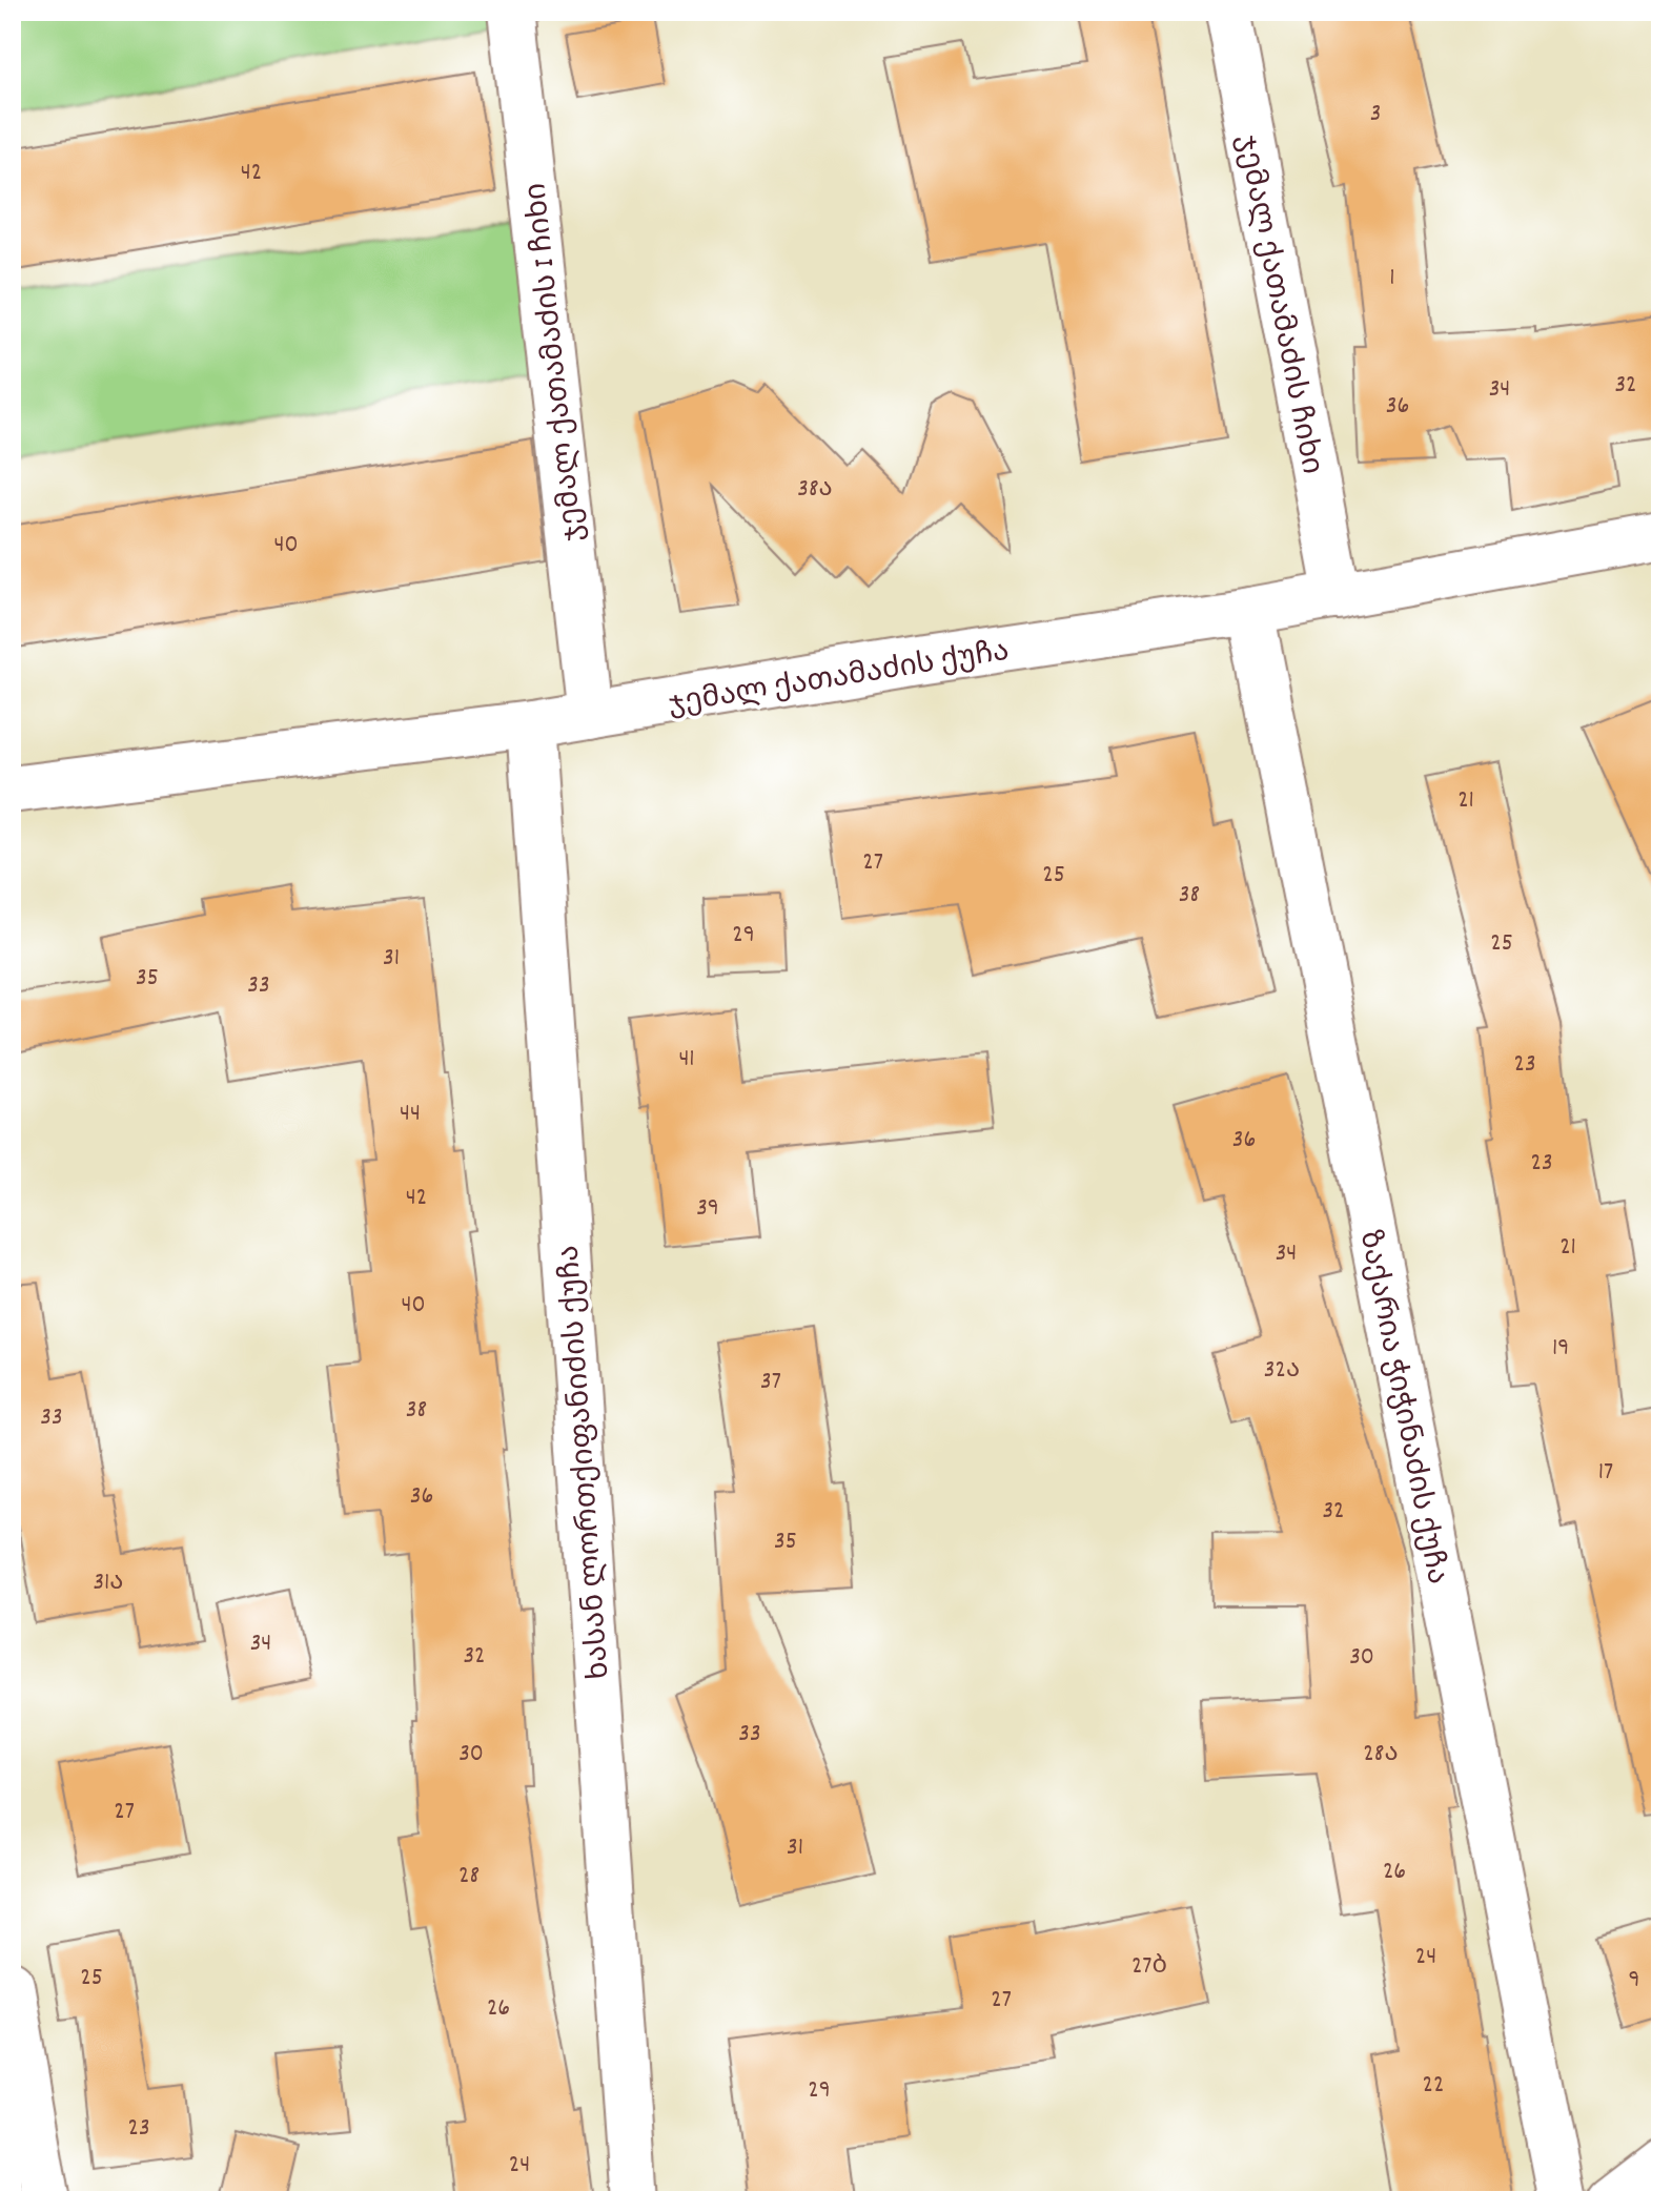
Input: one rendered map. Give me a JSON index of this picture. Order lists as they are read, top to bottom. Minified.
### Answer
{"streets":{"street":["ჯემალ ქათამაძის ჩიხი","ჯემალ ქათამაძის I ჩიხი","ჯემალ ქათამაძის ქუჩა","ზაქარია ჭიჭინაძის ქუჩა","ხასან ლორთქიფანიძის ქუჩა"]},"crossings":[["ჯემალ ქათამაძის ჩიხი","ჯემალ ქათამაძის ქუჩა"],["ჯემალ ქათამაძის I ჩიხი","ჯემალ ქათამაძის ქუჩა"],["ჯემალ ქათამაძის ქუჩა","ზაქარია ჭიჭინაძის ქუჩა"],["ჯემალ ქათამაძის ქუჩა","ხასან ლორთქიფანიძის ქუჩა"]],"house_numbers":["3","42","1","32","34","36","38ა","40","21","27","25","38","29","25","31","35","33","41","23","44","36","23","42","39","21","34","40","19","32ა","37","38","33","17","36","32","35","31ა","34","32","30","33","30","28ა","27","31","26","28","24","27ბ","25","9","27","26","22","29","23","24"]}
